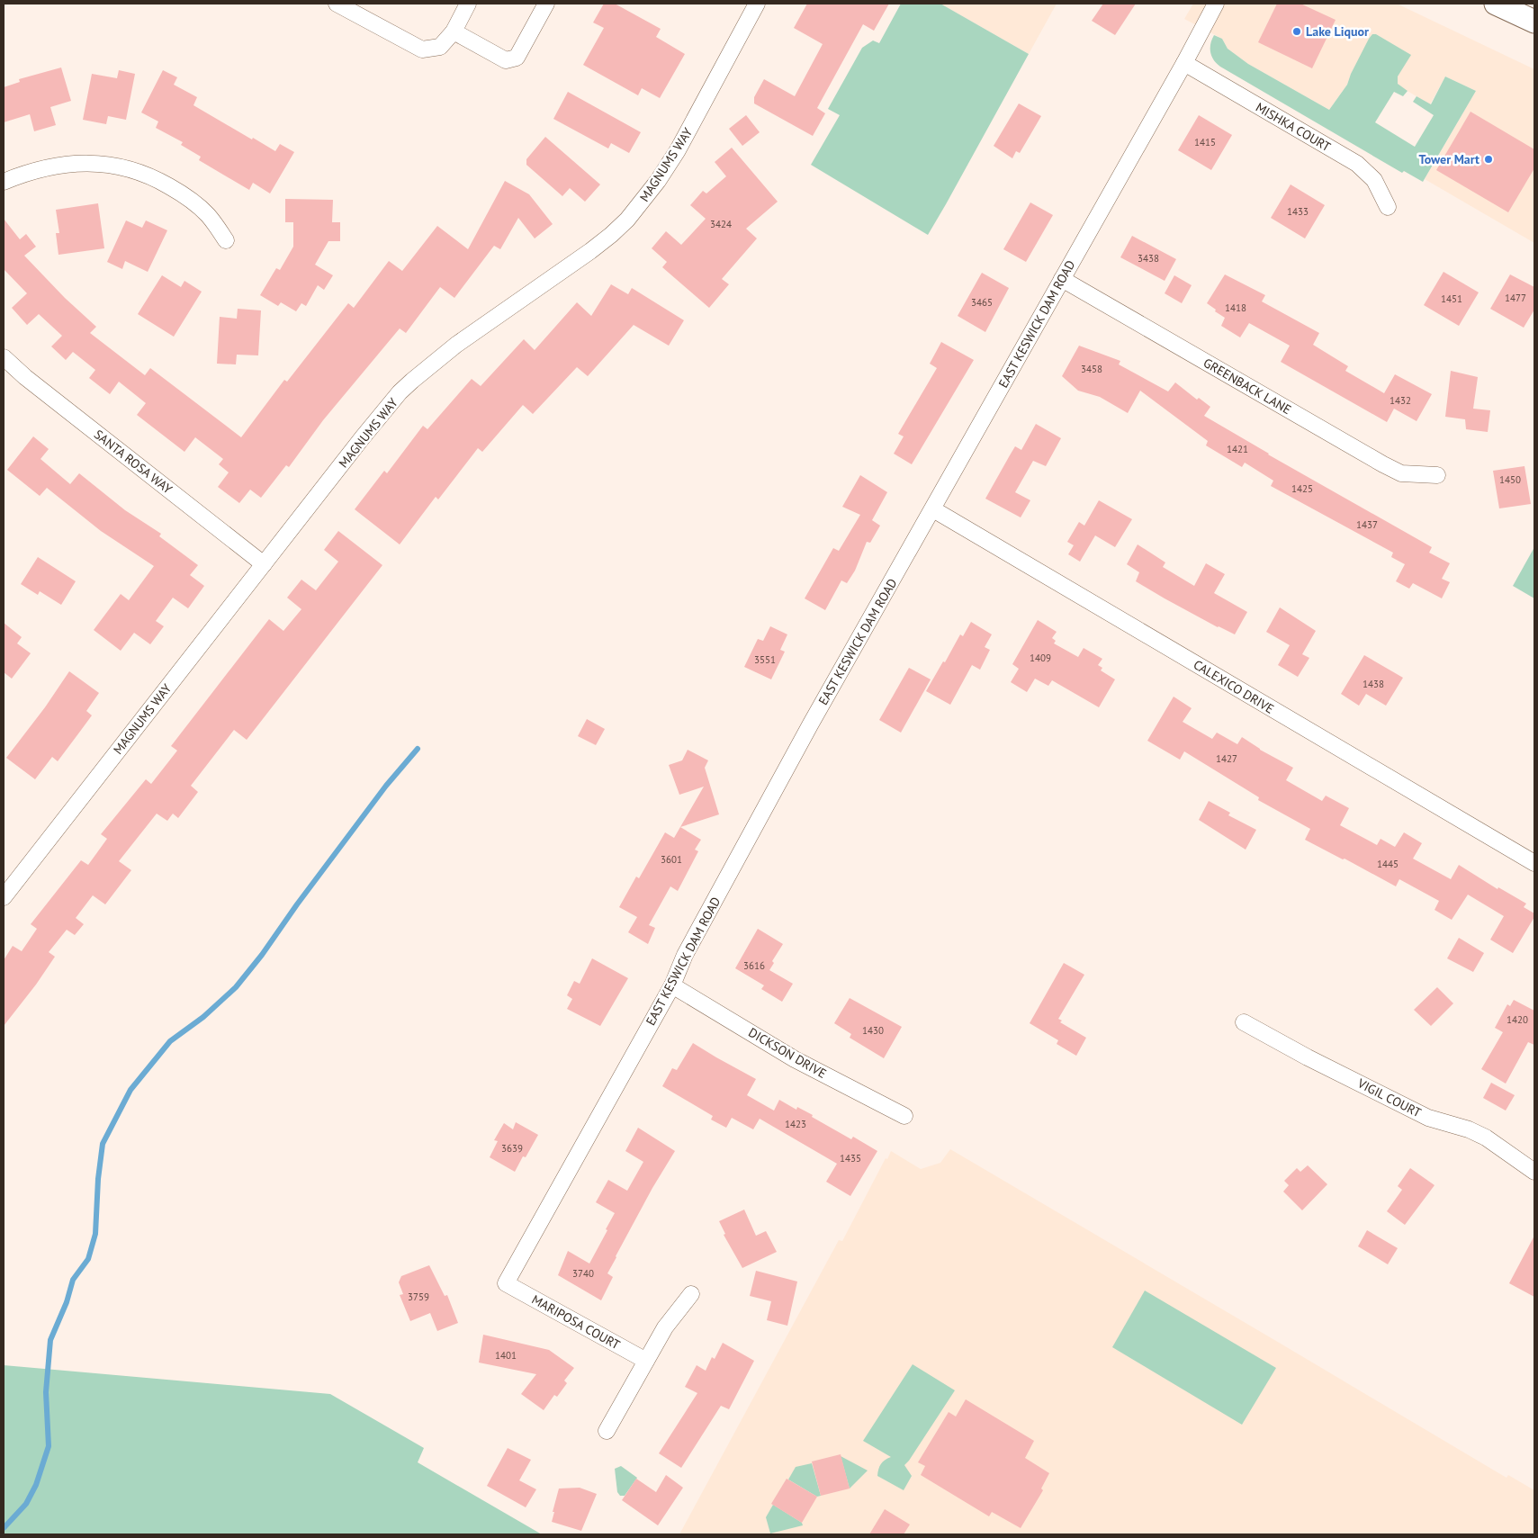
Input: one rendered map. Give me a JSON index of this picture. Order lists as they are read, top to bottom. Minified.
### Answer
{"streets":{"street":["MISHKA COURT","MAGNUMS WAY","EAST KESWICK DAM ROAD","GREENBACK LANE","SANTA ROSA WAY","CALEXICO DRIVE","DICKSON DRIVE","VIGIL COURT","MARIPOSA COURT"]},"crossings":[["MISHKA COURT","EAST KESWICK DAM ROAD"],["MAGNUMS WAY","SANTA ROSA WAY"],["EAST KESWICK DAM ROAD","GREENBACK LANE"],["EAST KESWICK DAM ROAD","CALEXICO DRIVE"],["EAST KESWICK DAM ROAD","DICKSON DRIVE"],["EAST KESWICK DAM ROAD","MARIPOSA COURT"]],"places":["Lake Liquor","Tower Mart"],"house_numbers":["1415","1433","3424","3438","1477","1451","3465","1418","3458","1432","1421","1450","1425","1437","1409","3551","1438","1427","3601","1445","3616","1420","1430","1423","3639","1435","3740","3759","1401"]}
